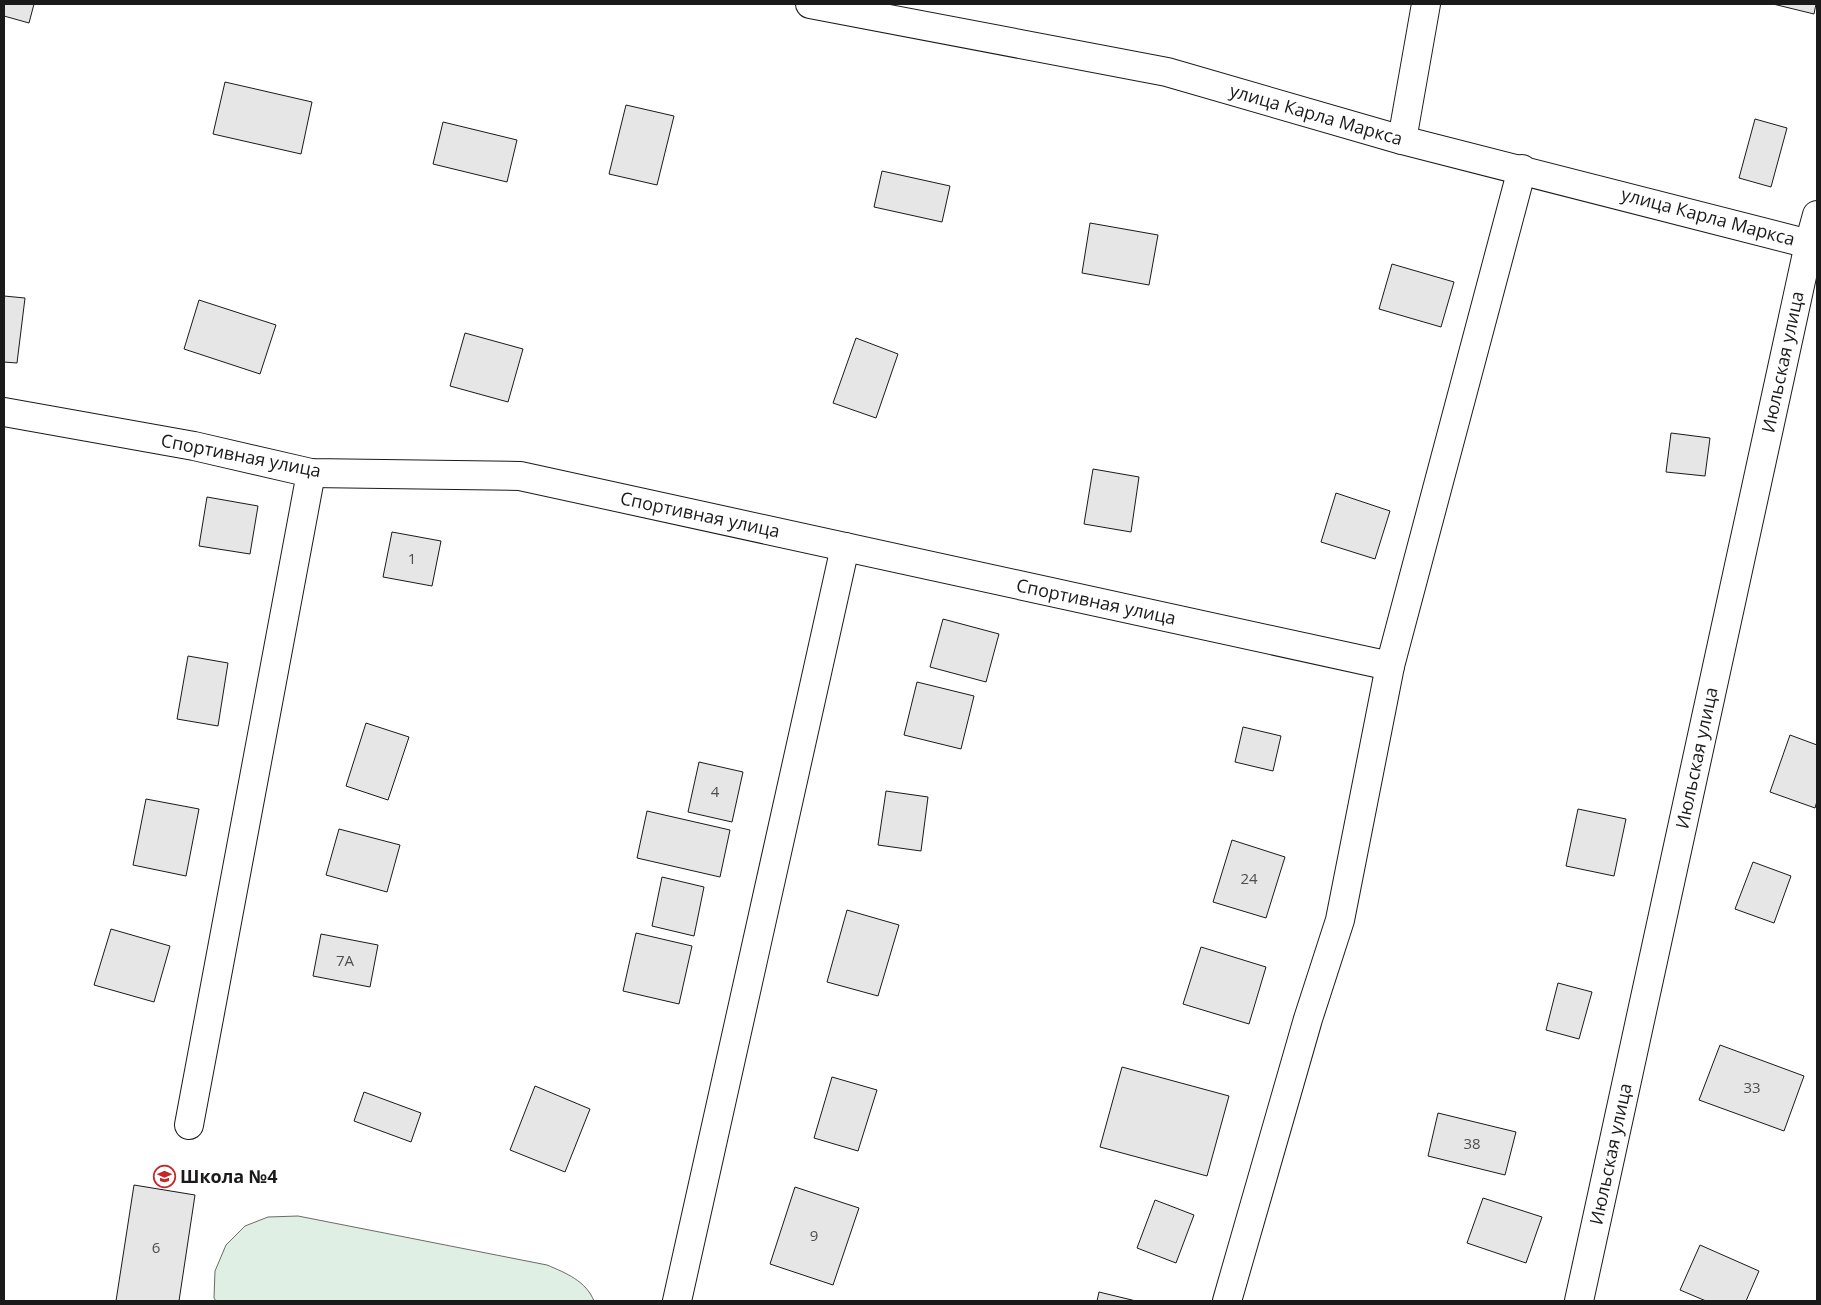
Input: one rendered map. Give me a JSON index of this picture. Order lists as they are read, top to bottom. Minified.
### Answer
{"streets":{"street":["улица Карла Маркса","Июльская улица","Спортивная улица"]},"crossings":[["улица Карла Маркса","Июльская улица"]],"places":{"school or university":["Школа №4"]},"house_numbers":["1","4","24","7А","33","38","9","6"]}
